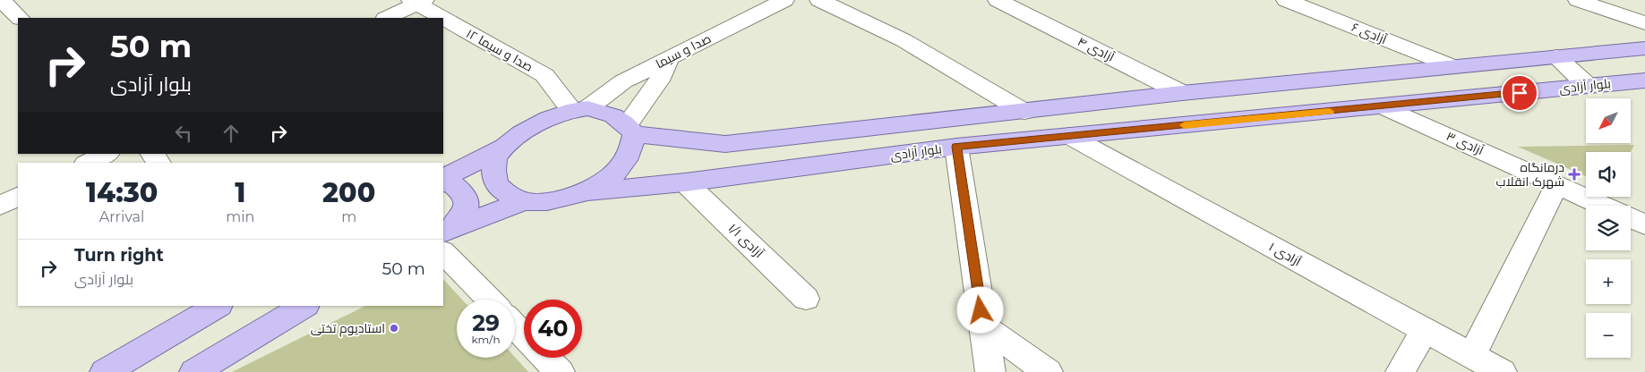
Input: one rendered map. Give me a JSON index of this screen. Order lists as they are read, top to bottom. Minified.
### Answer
{"streets":{"main road":["بلوار آزادی"],"street":["آزادی ۶","آزادی ۴","صدا و سیما ۱۲","صدا و سیما","آزادی ۳","آزادی ۱/۱","آزادی ۱"]},"crossings":[["صدا و سیما ۱۲","صدا و سیما"],["صدا و سیما ۱۲","بلوار آزادی"],["صدا و سیما","بلوار آزادی"],["بلوار آزادی","آزادی ۳"],["بلوار آزادی","آزادی ۱/۱"],["بلوار آزادی","آزادی ۱"]],"places":{"health":["درمانگاه شهرک انقلاب"],"other":["استادیوم تختی"]},"north":"bottom left","page":{"turn":["50 m","بلوار آزادی"],"map_buttons":["+","−"],"eta":["14:30","Arrival","1","min","200","m"],"list":[{"name":"Turn right","note":"بلوار آزادی","value":"50 m"}],"speed":"29 km/h","limit":"40"}}
